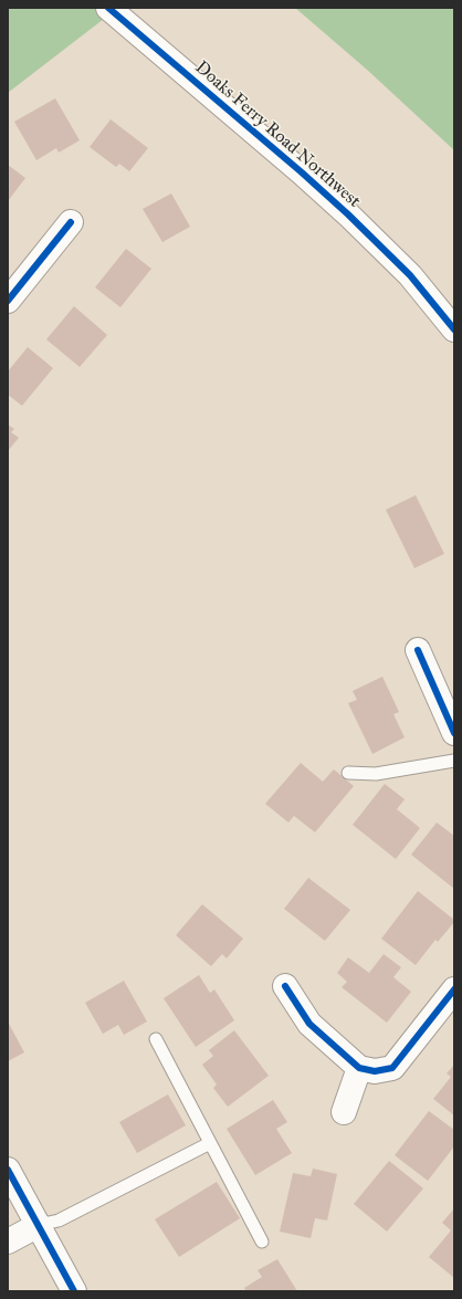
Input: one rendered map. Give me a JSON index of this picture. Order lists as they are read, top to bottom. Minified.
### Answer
{"streets":{"street":["Doaks Ferry Road Northwest"]}}
